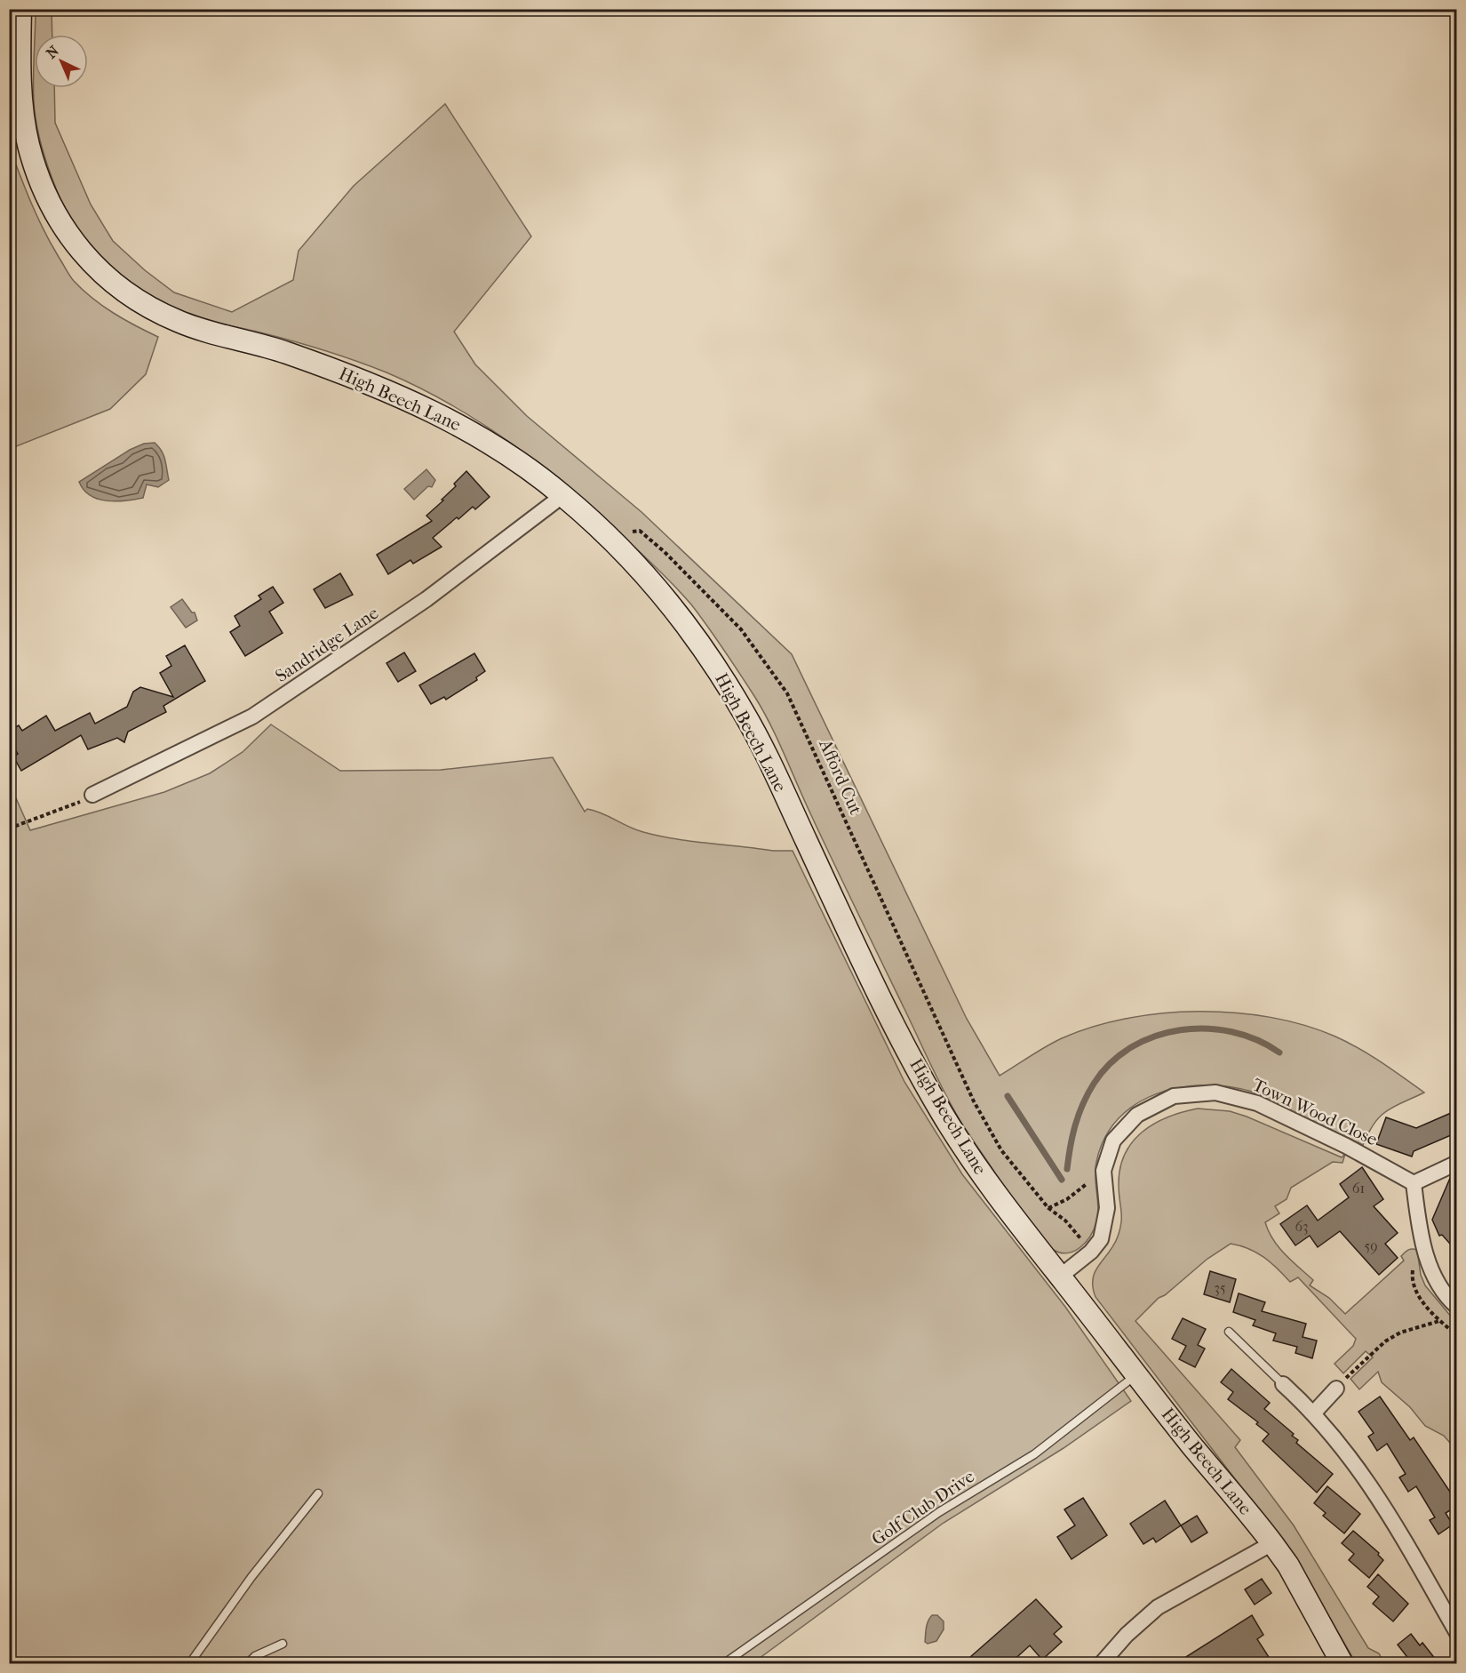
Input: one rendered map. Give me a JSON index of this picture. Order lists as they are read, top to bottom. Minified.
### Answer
{"streets":{"street":["High Beech Lane","Sandridge Lane","Town Wood Close"],"lane":["Golf Club Drive"],"path":["Afford Cut"]},"crossings":[["High Beech Lane","Sandridge Lane"],["High Beech Lane","Afford Cut"],["High Beech Lane","Town Wood Close"],["High Beech Lane","Golf Club Drive"]],"house_numbers":["61","63","59","35"],"north":"top left"}
